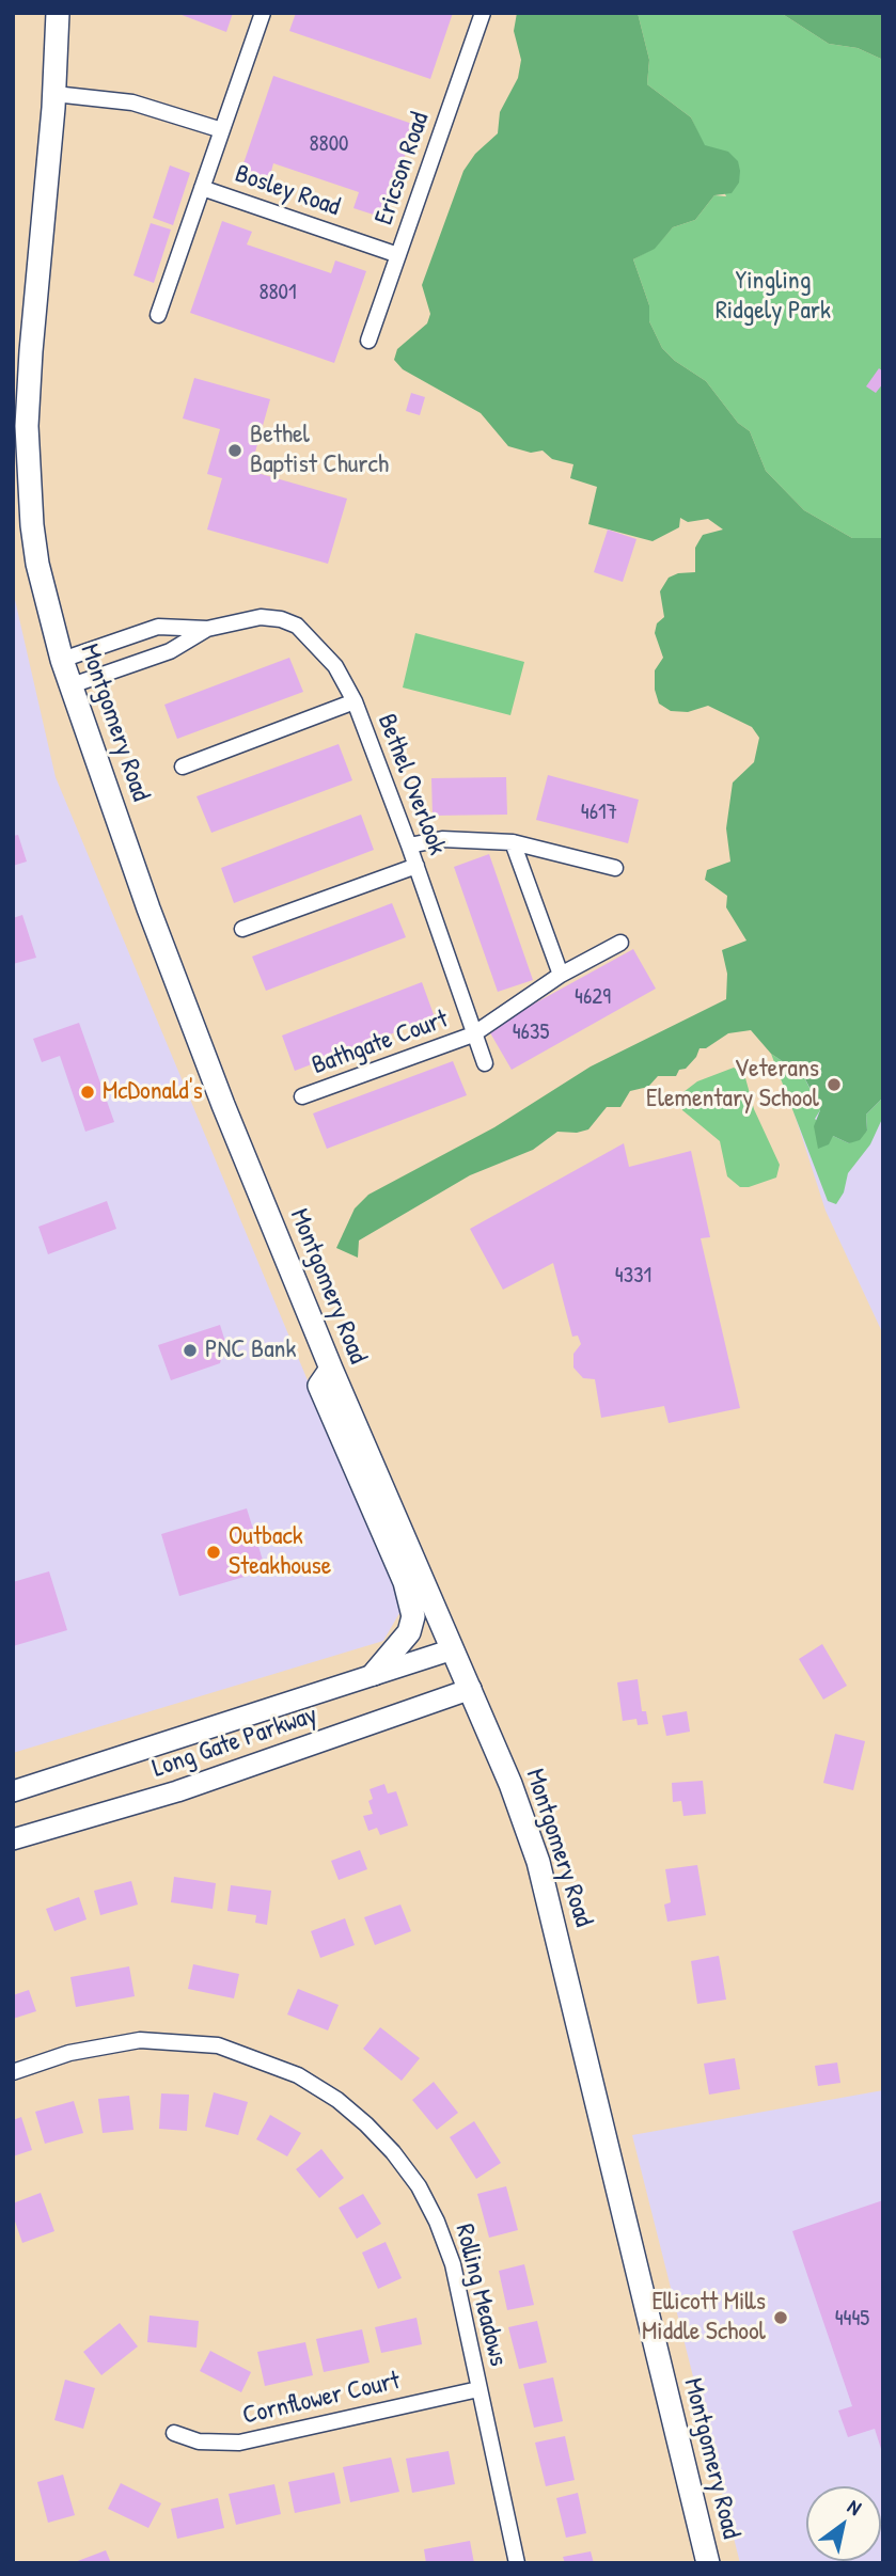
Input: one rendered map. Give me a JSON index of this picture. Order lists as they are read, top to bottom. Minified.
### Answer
{"streets":{"main road":["Montgomery Road"],"street":["Ericson Road","Bosley Road","Bethel Overlook","Bathgate Court","Long Gate Parkway","Rolling Meadows","Cornflower Court"]},"crossings":[["Ericson Road","Bosley Road"],["Montgomery Road","Bethel Overlook"],["Montgomery Road","Long Gate Parkway"],["Bethel Overlook","Bathgate Court"],["Rolling Meadows","Cornflower Court"]],"parks":["Yingling Ridgely Park"],"places":["Bethel Baptist Church","Veterans Elementary School","McDonald's","PNC Bank","Outback Steakhouse","Ellicott Mills Middle School"],"house_numbers":["8800","8801","4617","4629","4635","4331","4445"],"north":"top right"}
